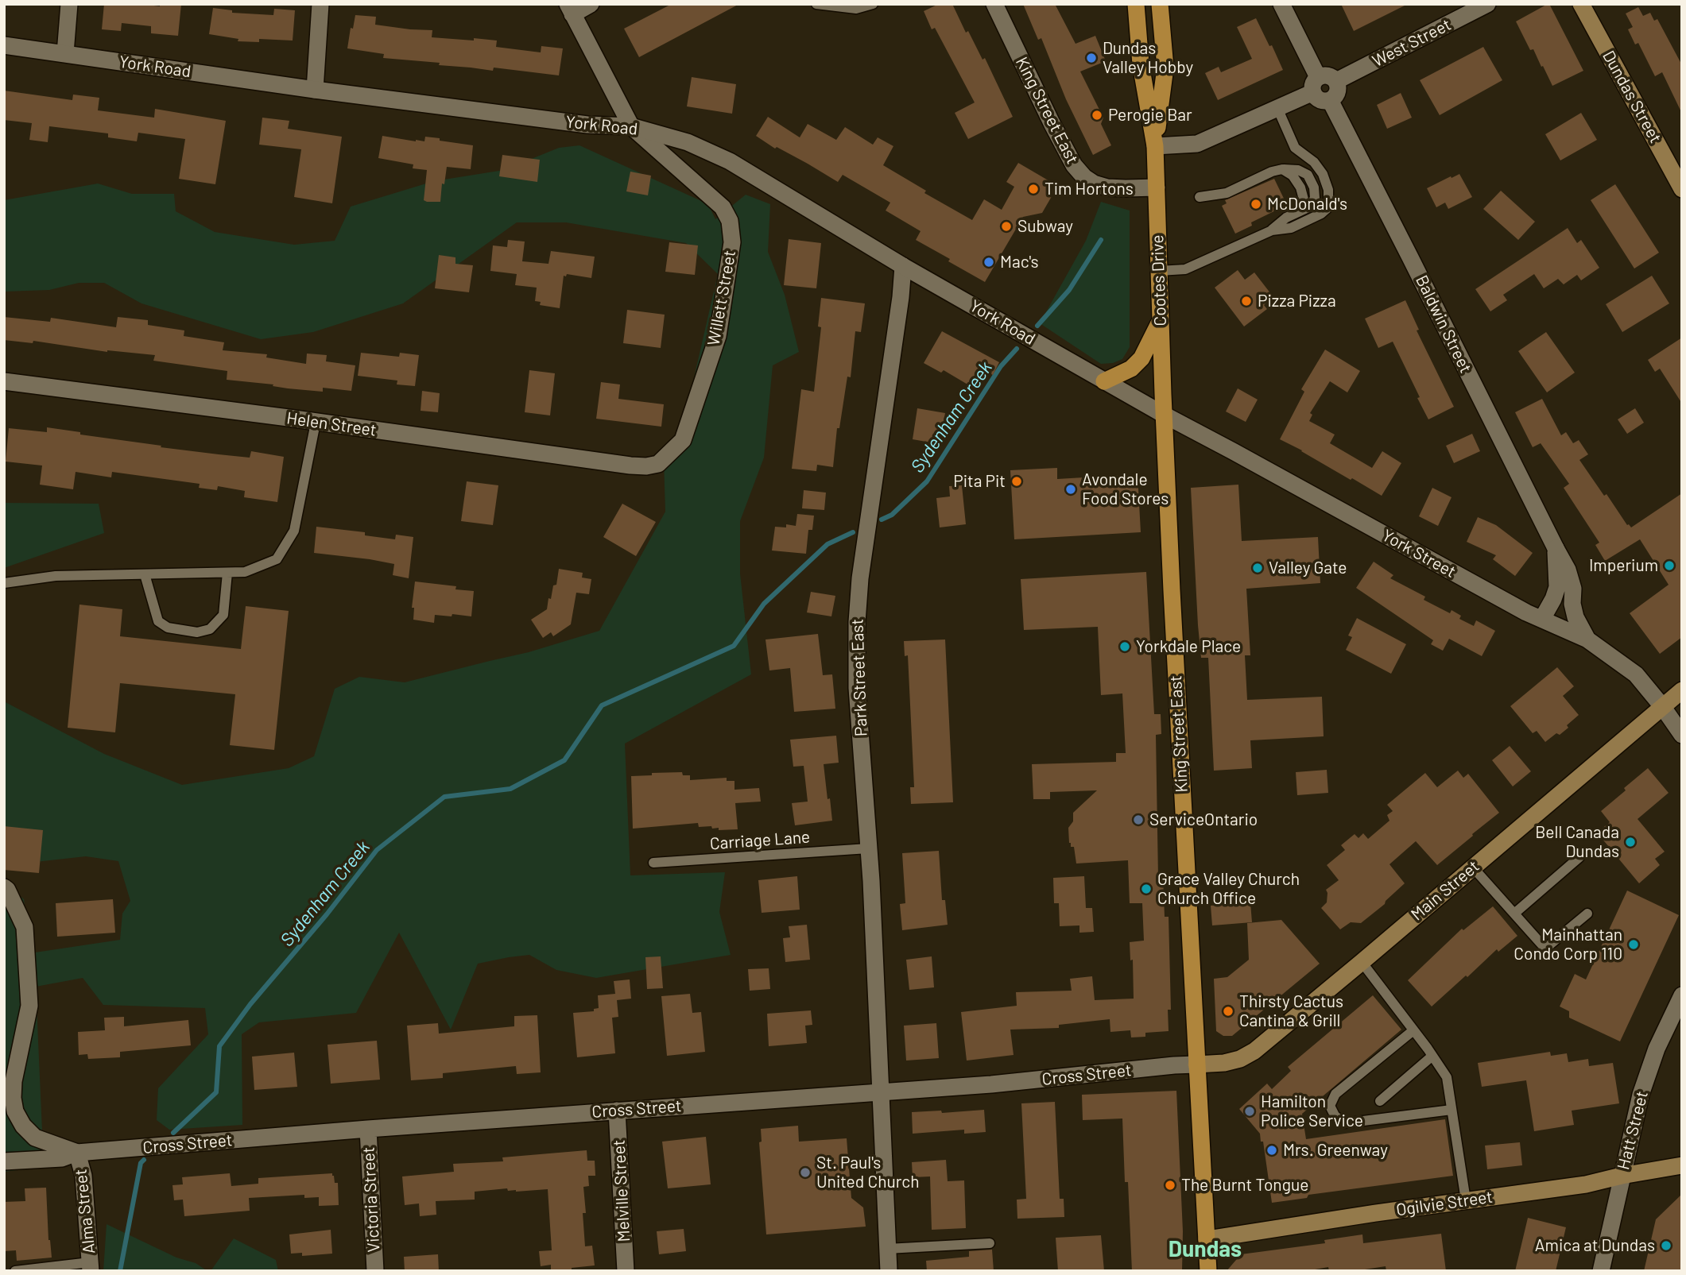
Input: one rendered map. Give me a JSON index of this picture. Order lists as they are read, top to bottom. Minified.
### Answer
{"streets":{"main road":["Dundas Street","King Street East","Cootes Drive","Main Street","Ogilvie Street"],"street":["West Street","York Road","Willett Street","Baldwin Street","Helen Street","York Street","Park Street East","Cross Street","Hatt Street","Melville Street","Victoria Street","Alma Street"],"lane":["Carriage Lane"]},"crossings":[["West Street","Baldwin Street"],["York Road","King Street East"],["York Road","Cootes Drive"],["York Road","Willett Street"],["York Road","York Street"],["York Road","Park Street East"],["King Street East","Cootes Drive"],["King Street East","York Street"],["King Street East","Main Street"],["King Street East","Cross Street"],["King Street East","Ogilvie Street"],["Cootes Drive","York Street"],["Willett Street","Helen Street"],["Baldwin Street","York Street"],["York Street","Main Street"],["Park Street East","Carriage Lane"],["Park Street East","Cross Street"],["Main Street","Cross Street"],["Cross Street","Melville Street"],["Cross Street","Victoria Street"],["Cross Street","Alma Street"],["Hatt Street","Ogilvie Street"]],"districts":["Dundas"],"water":["Sydenham Creek"],"places":["Dundas Valley Hobby","Perogie Bar","Tim Hortons","McDonald's","Subway","Mac's","Pizza Pizza","Pita Pit","Avondale Food Stores","Imperium","Valley Gate","Yorkdale Place","ServiceOntario","Bell Canada Dundas","Grace Valley Church Church Office","Mainhattan Condo Corp 110","Thirsty Cactus Cantina & Grill","Hamilton Police Service","Mrs. Greenway","St. Paul's United Church","The Burnt Tongue","Amica at Dundas"]}
